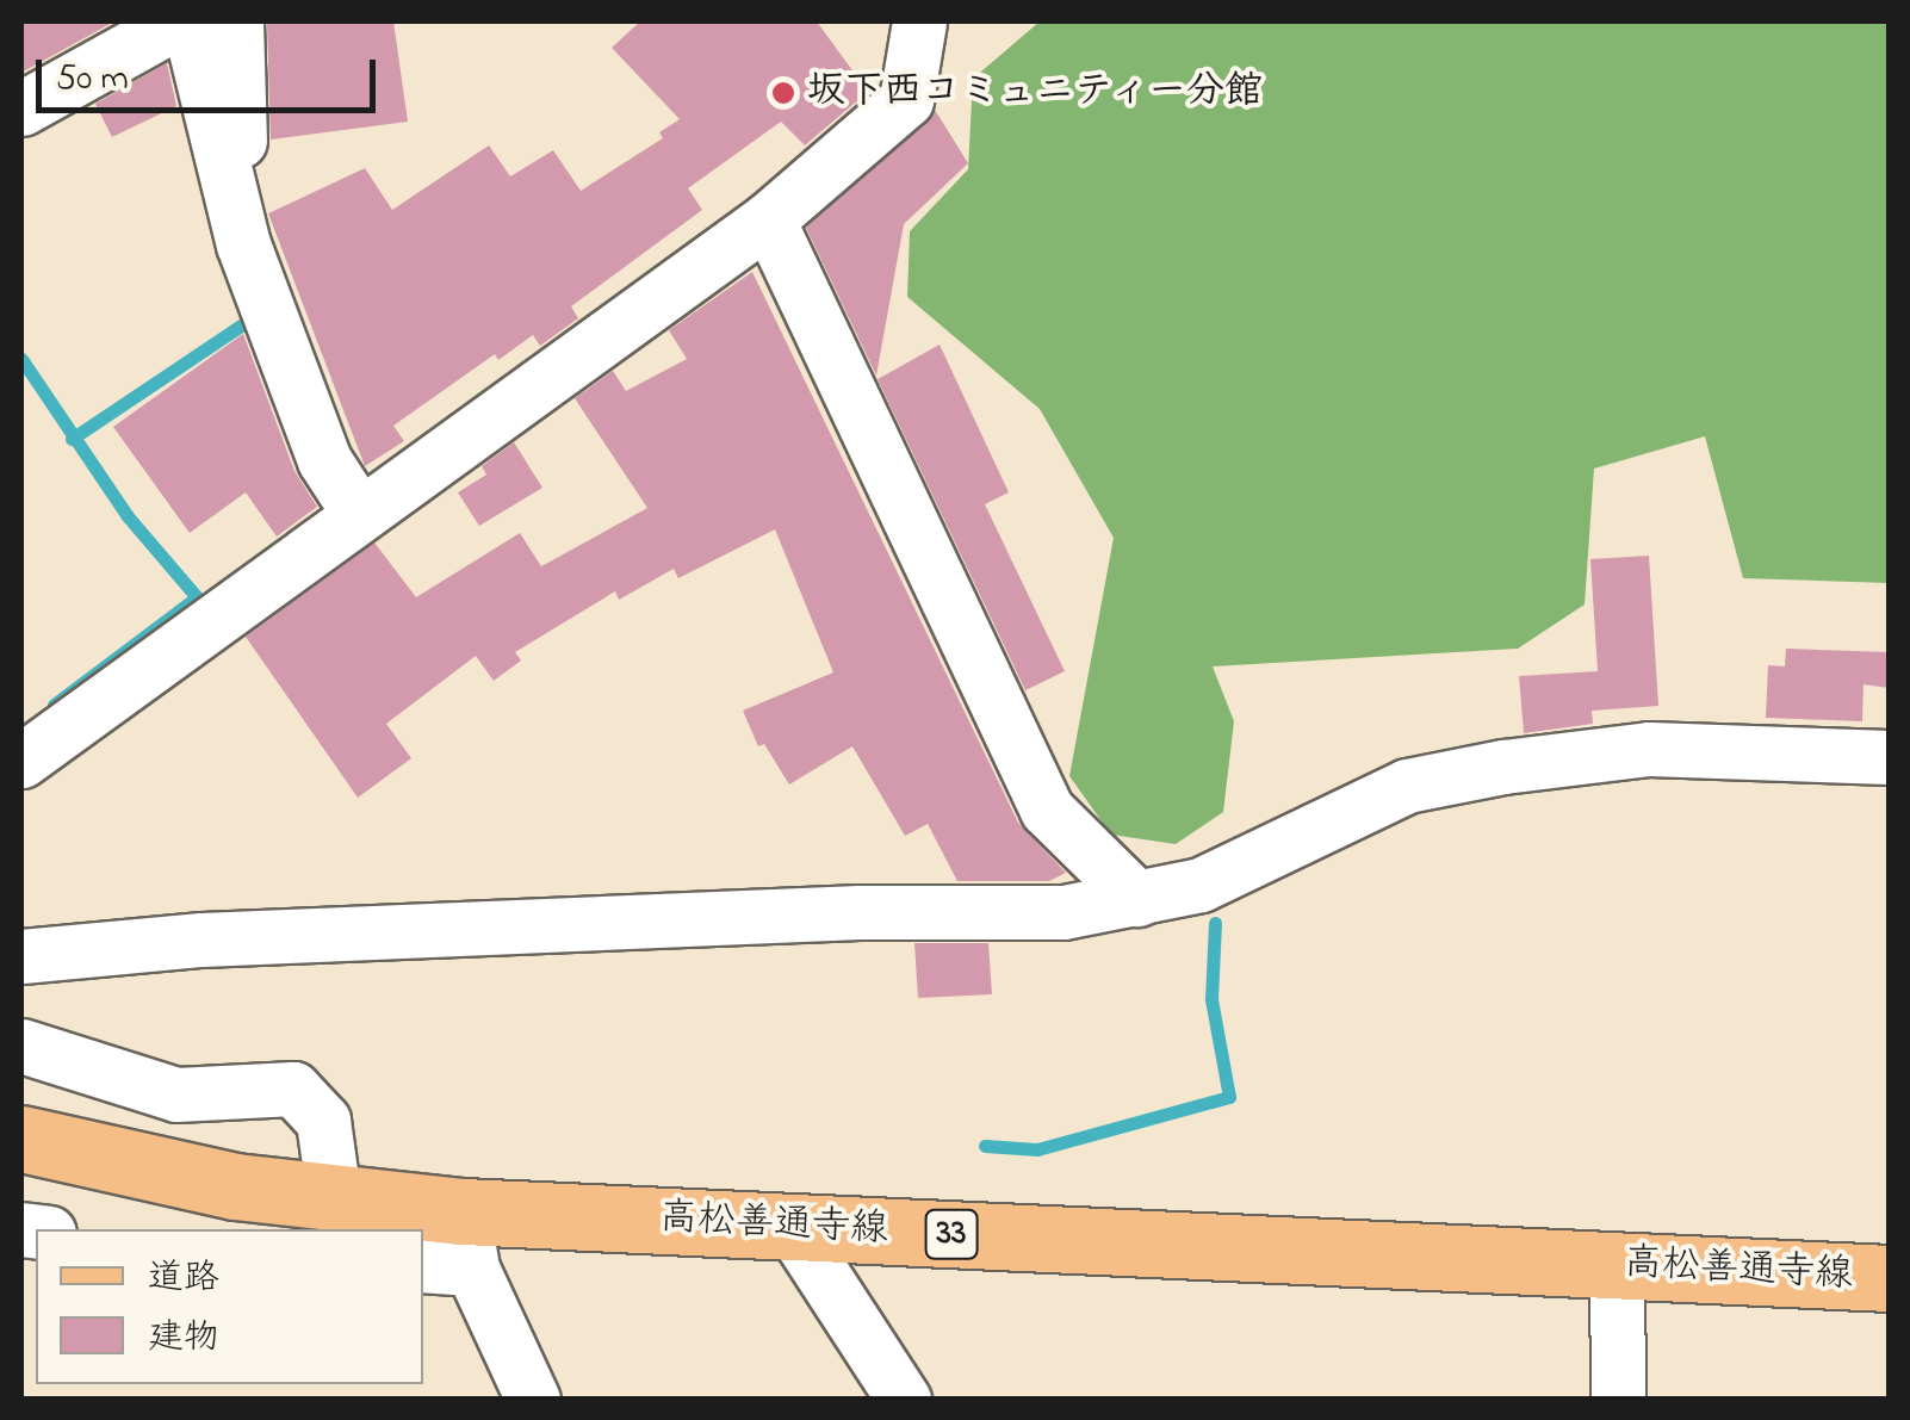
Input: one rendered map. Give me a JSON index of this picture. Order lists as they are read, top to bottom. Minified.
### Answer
{"streets":{"main road":["高松善通寺線","33"]},"places":["坂下西コミュニティー分館"],"legend":["道路","建物"],"scale_bar":"50 m"}
